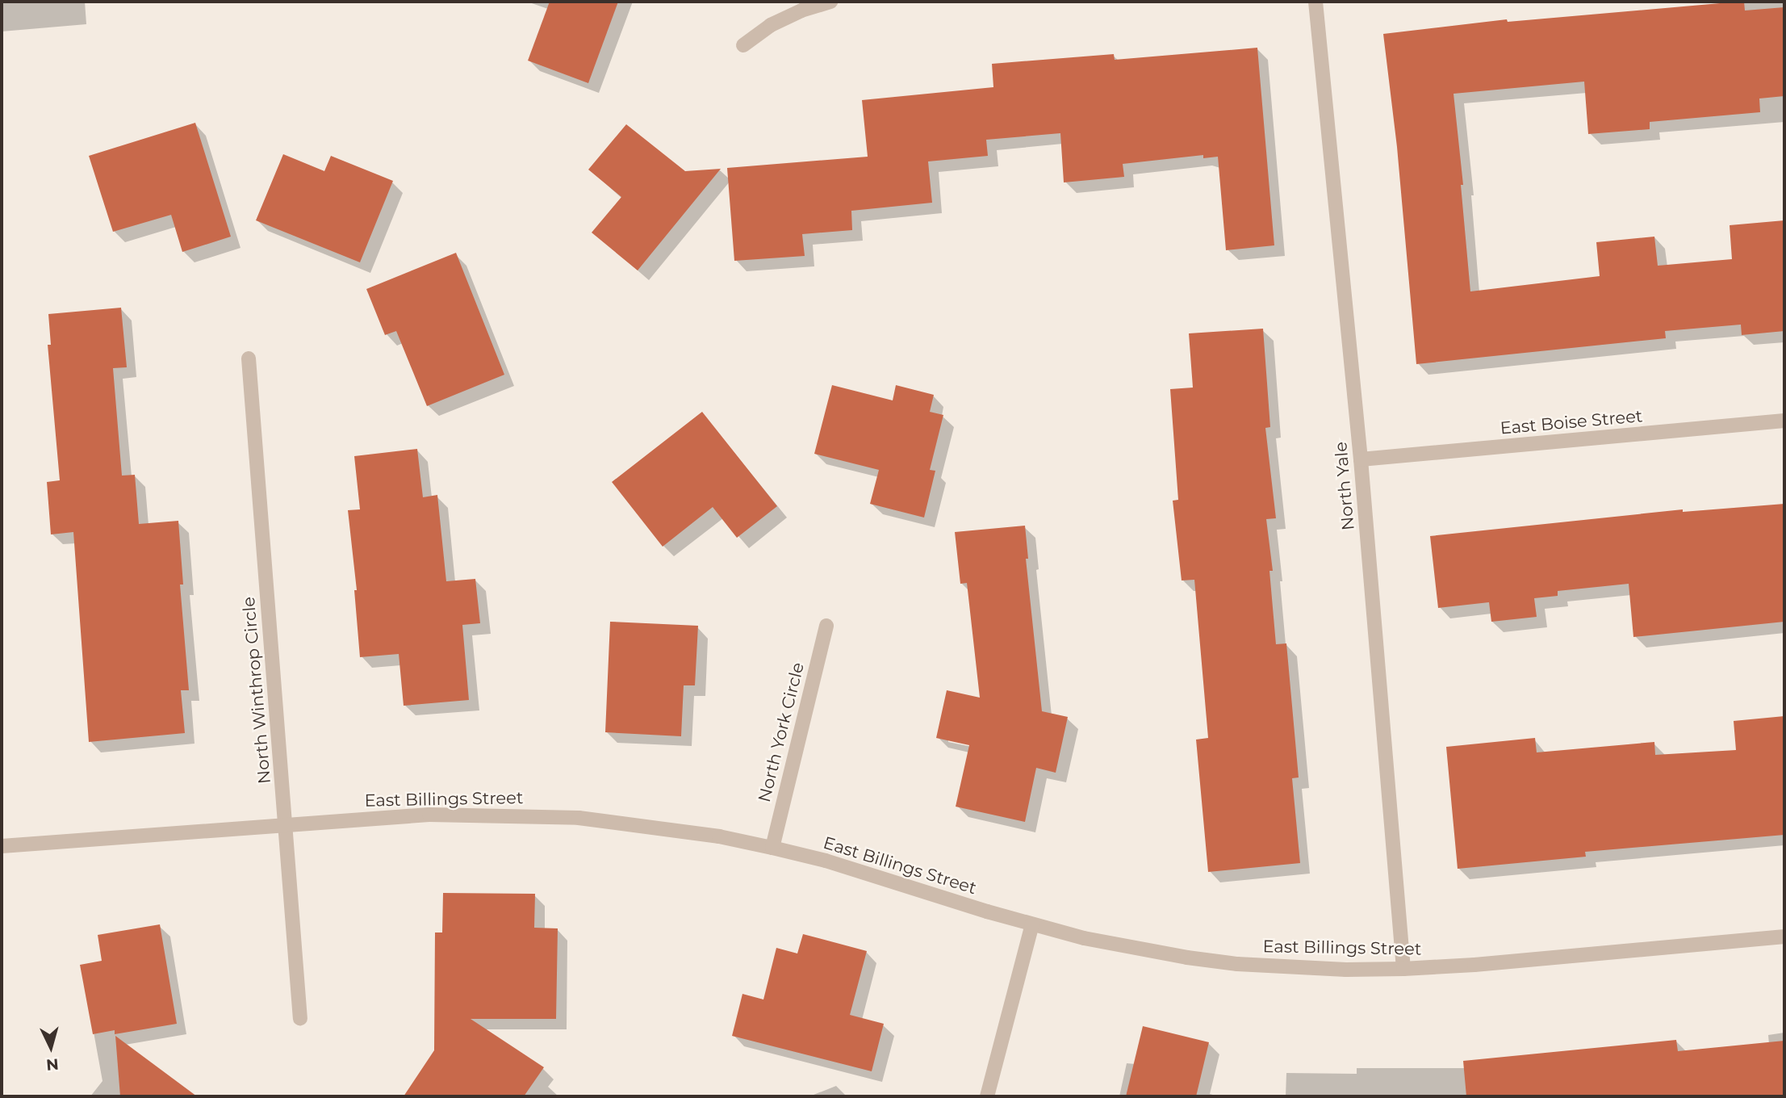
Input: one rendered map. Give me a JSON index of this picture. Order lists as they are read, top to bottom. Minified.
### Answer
{"streets":{"street":["East Boise Street","North Yale","North Winthrop Circle","North York Circle","East Billings Street"]},"crossings":[["East Boise Street","North Yale"],["North Yale","East Billings Street"],["North Winthrop Circle","East Billings Street"],["North York Circle","East Billings Street"]],"north":"bottom"}
